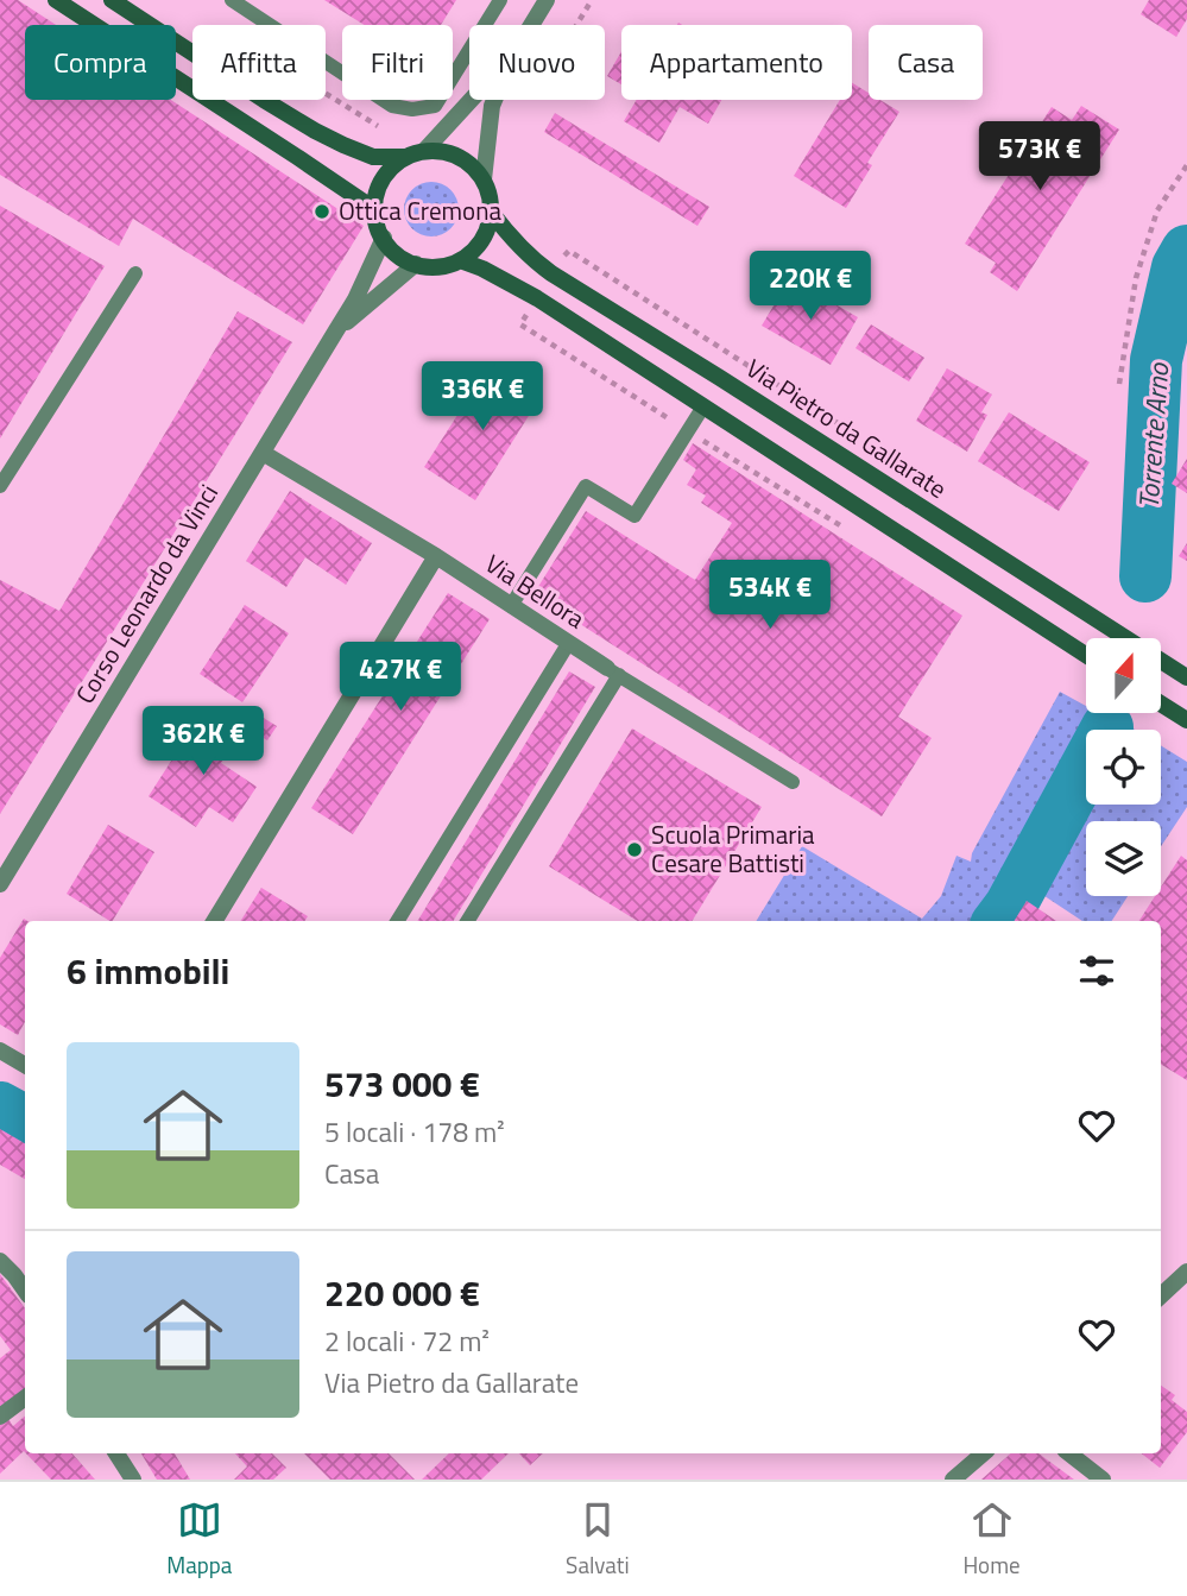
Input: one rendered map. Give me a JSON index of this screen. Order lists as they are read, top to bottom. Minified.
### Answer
{"streets":{"street":["Via Pietro da Gallarate","Via Bellora","Corso Leonardo da Vinci"]},"crossings":[["Via Pietro da Gallarate","Corso Leonardo da Vinci"],["Via Bellora","Corso Leonardo da Vinci"]],"water":["Torrente Arno"],"places":["Ottica Cremona","Scuola Primaria Cesare Battisti"],"north":"top","page":{"chip":["Compra","Affitta","Filtri","Nuovo","Appartamento","Casa"],"price":["573K €","220K €","336K €","534K €","427K €","362K €"],"heading":"6 immobili","list":[{"name":"573 000 €","note":"5 locali · 178 m² · Casa"},{"name":"220 000 €","note":"2 locali · 72 m² · Via Pietro da Gallarate"}],"tabs":["Mappa","Salvati","Home"]}}
